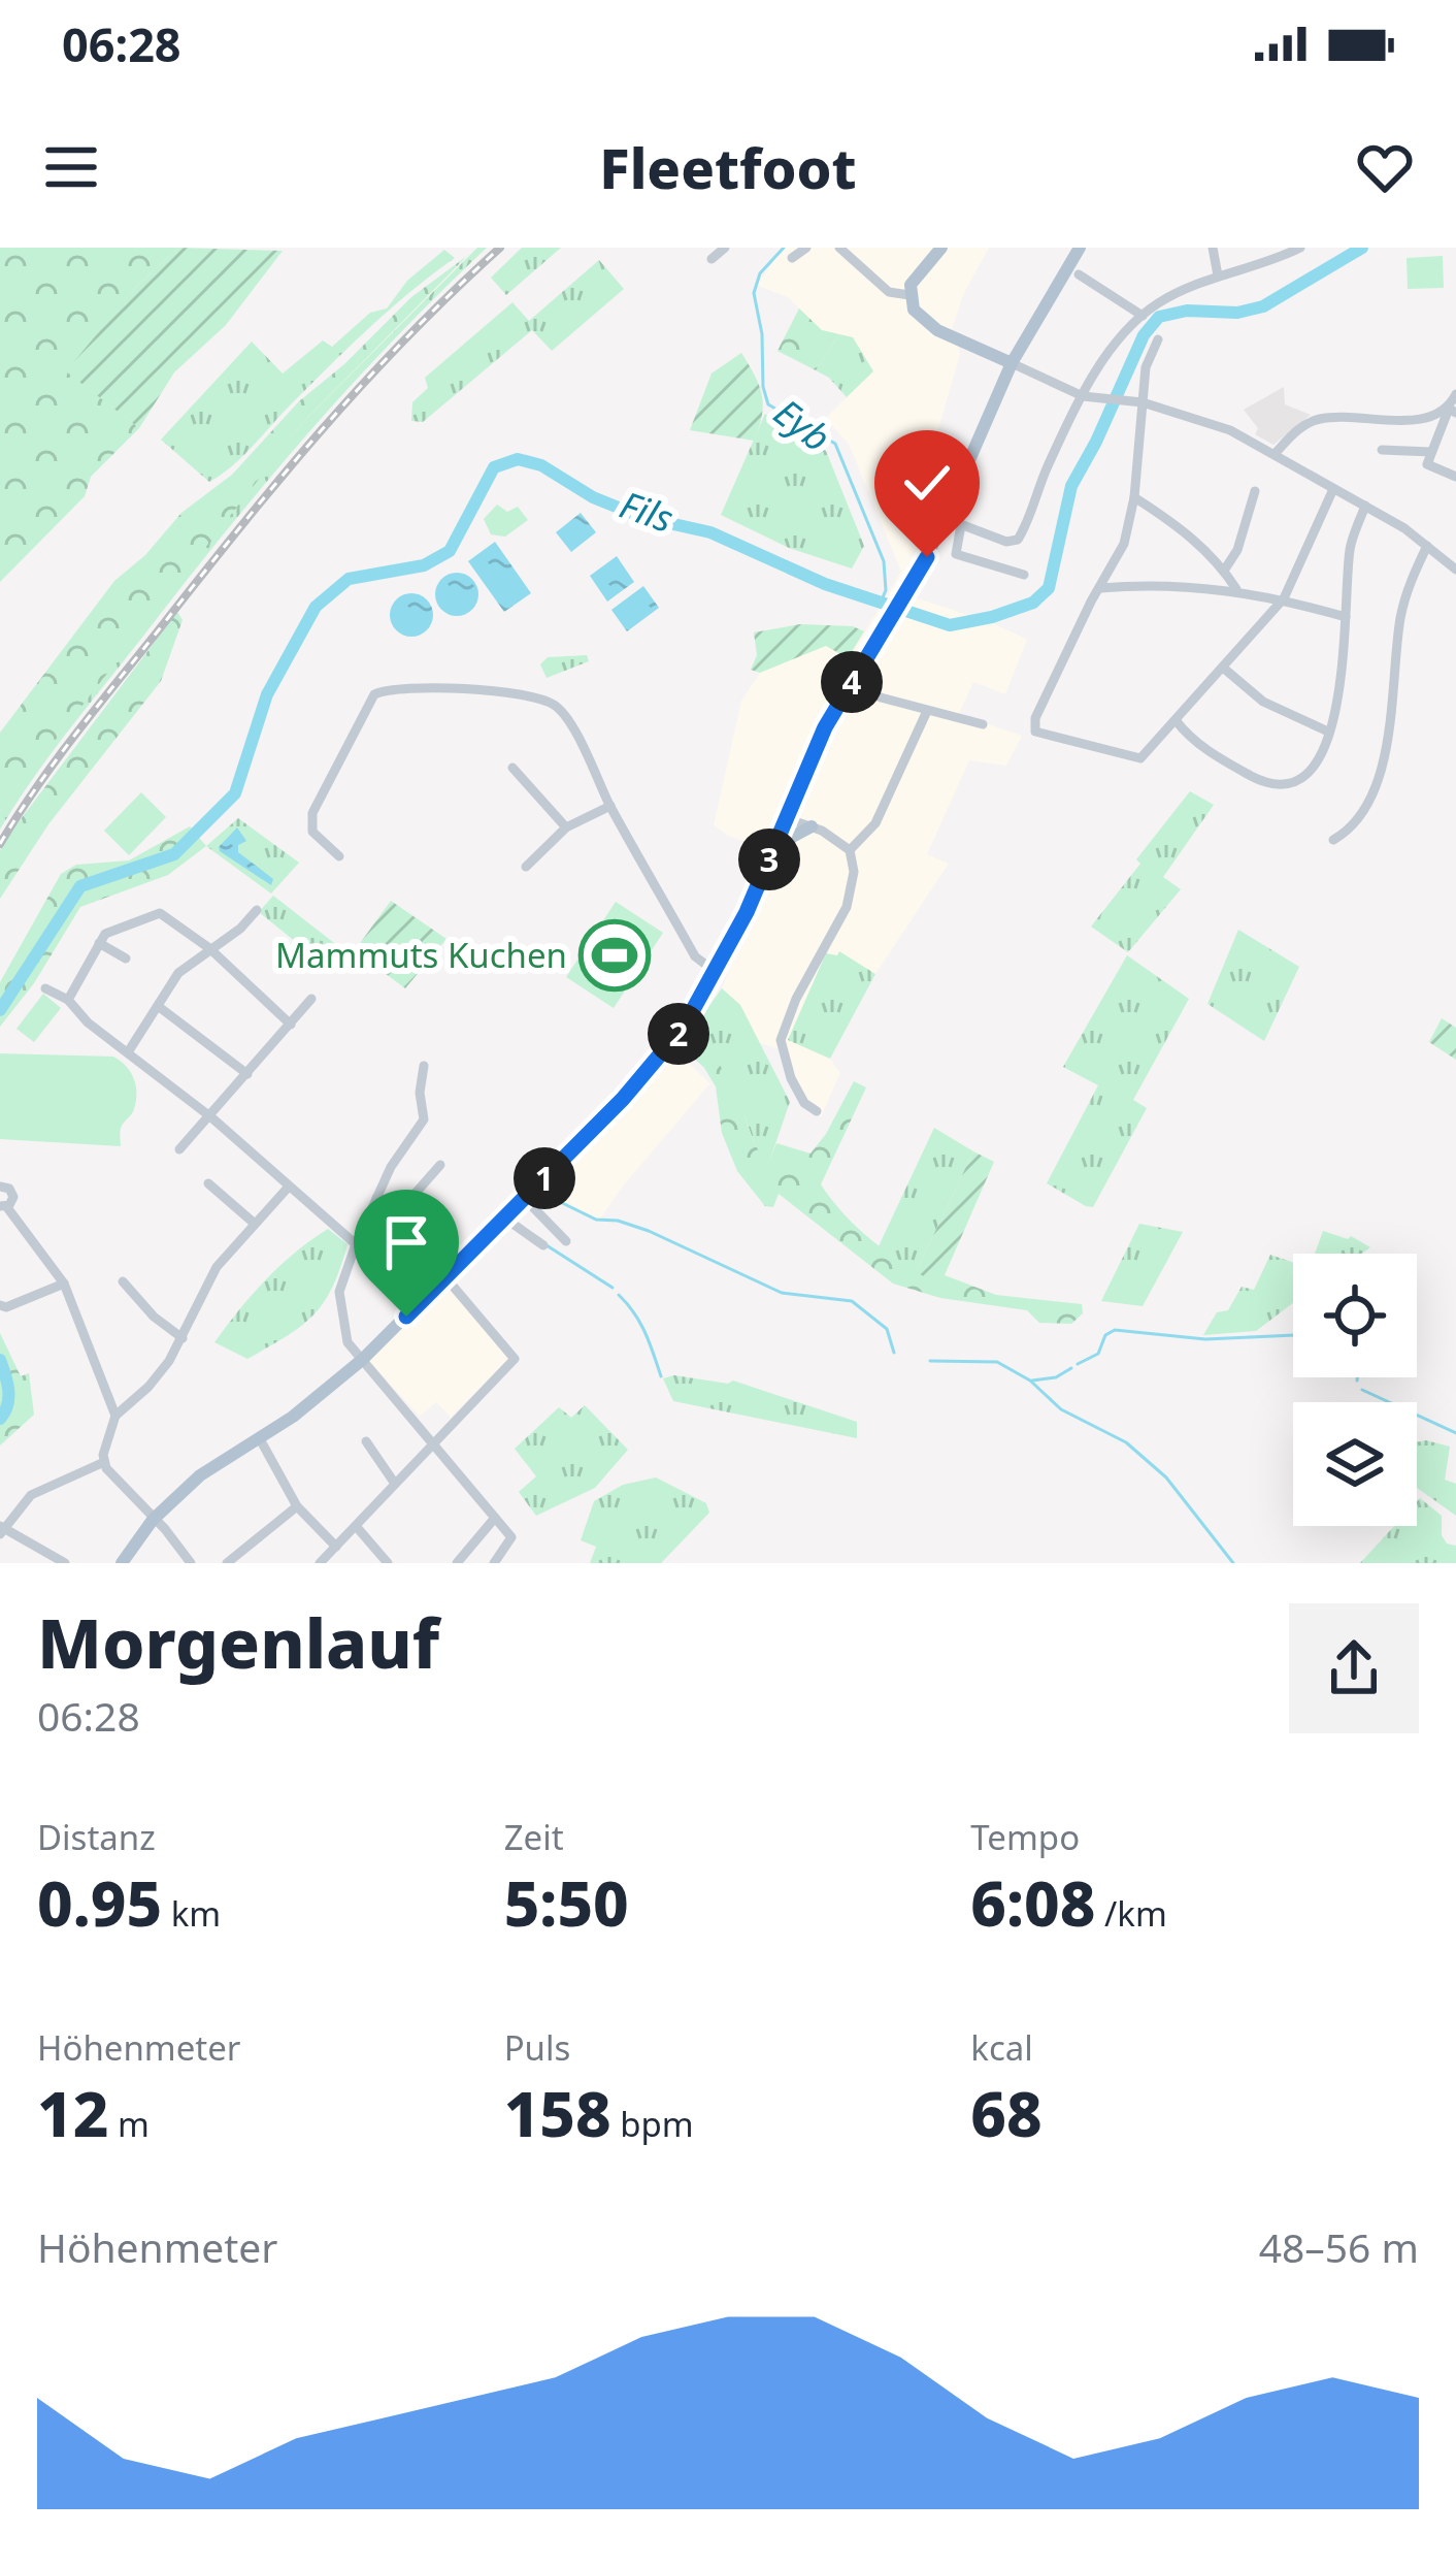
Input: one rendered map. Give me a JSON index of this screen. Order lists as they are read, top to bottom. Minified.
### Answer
{"water":["Eyb","Fils"],"places":{"sports":["Mammuts Kuchen"]},"page":{"status":"06:28","header":"Fleetfoot","pins":["4","3","2","1"],"heading":["Morgenlauf","06:28"],"stats":[["Distanz","0.95 km"],["Zeit","5:50"],["Tempo","6:08 /km"],["Höhenmeter","12 m"],["Puls","158 bpm"],["kcal","68"]],"chart":["Höhenmeter","48–56 m"]}}
